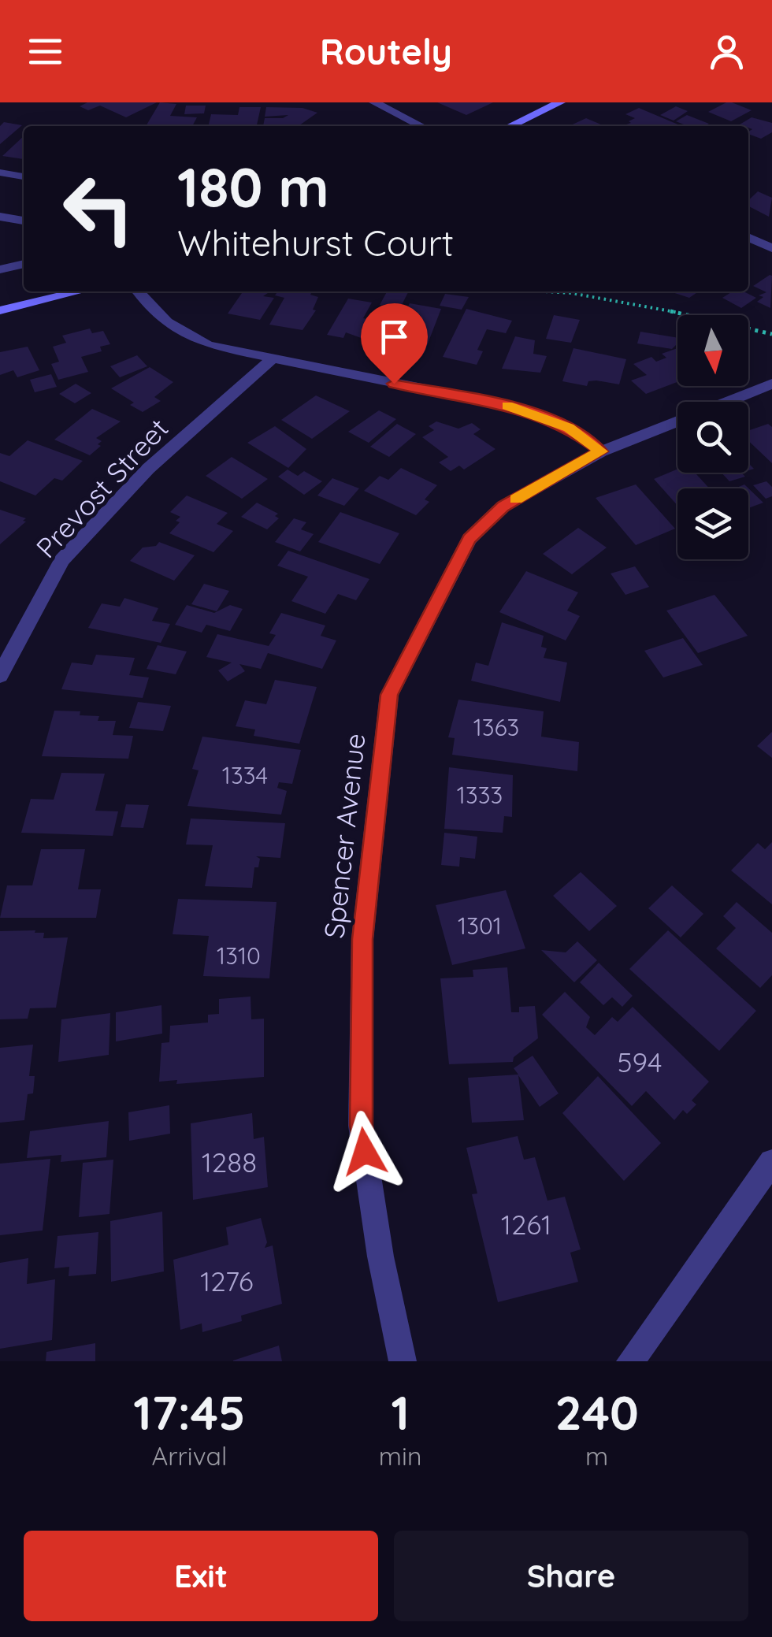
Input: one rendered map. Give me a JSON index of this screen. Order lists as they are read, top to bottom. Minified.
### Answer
{"streets":{"street":["Prevost Street","Spencer Avenue"]},"house_numbers":["1363","1334","1333","1301","1310","594","1288","1261","1276"],"north":"bottom","page":{"header":"Routely","turn":["180 m","Whitehurst Court"],"eta":["17:45","Arrival","1","min","240","m"],"buttons":["Exit","Share"]}}
